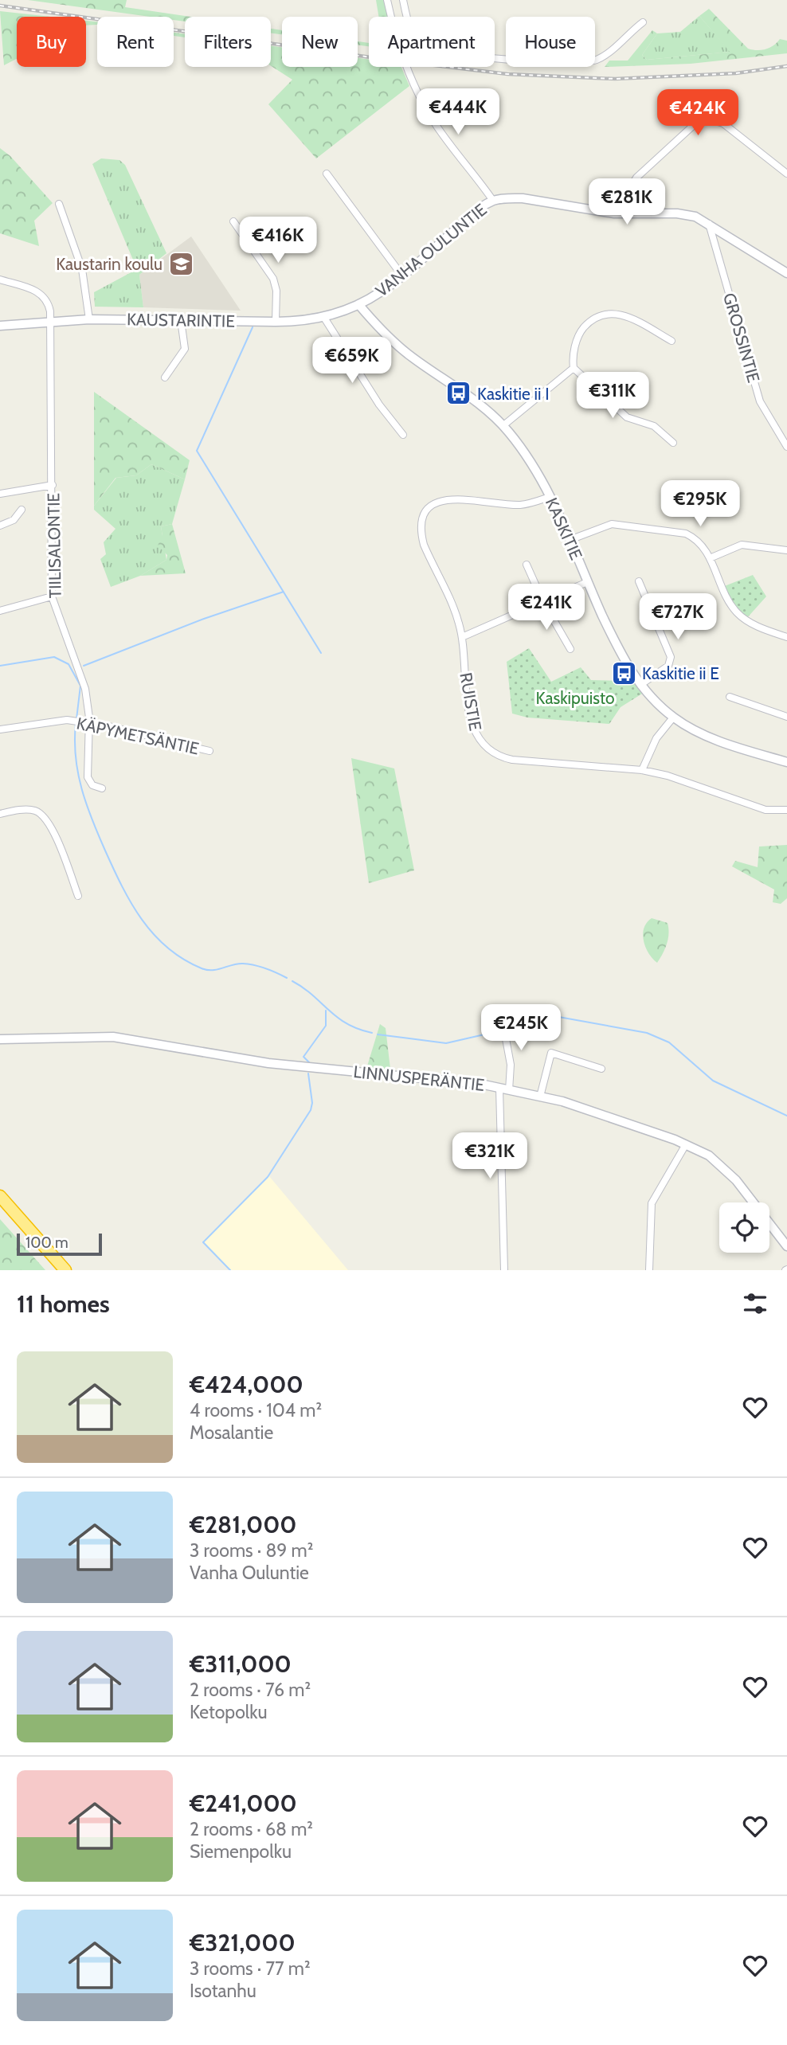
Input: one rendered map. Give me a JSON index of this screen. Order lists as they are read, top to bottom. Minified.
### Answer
{"streets":{"street":["VANHA OULUNTIE","KAUSTARINTIE","GROSSINTIE","KASKITIE","TIILISALONTIE","RUISTIE","KÄPYMETSÄNTIE","LINNUSPERÄNTIE"]},"crossings":[["VANHA OULUNTIE","KAUSTARINTIE"],["VANHA OULUNTIE","GROSSINTIE"],["VANHA OULUNTIE","KASKITIE"],["KAUSTARINTIE","KASKITIE"],["KAUSTARINTIE","TIILISALONTIE"],["KASKITIE","RUISTIE"],["TIILISALONTIE","KÄPYMETSÄNTIE"]],"parks":["Kaskipuisto"],"places":{"school or university":["Kaustarin koulu"],"bus stop":["Kaskitie ii I","Kaskitie ii E"]},"scale_bar":"100 m","page":{"chip":["Buy","Rent","Filters","New","Apartment","House"],"price":["€444K","€424K","€281K","€416K","€659K","€311K","€295K","€241K","€727K","€245K","€321K"],"scale":"100 m","heading":"11 homes","list":[{"name":"€424,000","note":"4 rooms · 104 m² · Mosalantie"},{"name":"€281,000","note":"3 rooms · 89 m² · Vanha Ouluntie"},{"name":"€311,000","note":"2 rooms · 76 m² · Ketopolku"},{"name":"€241,000","note":"2 rooms · 68 m² · Siemenpolku"},{"name":"€321,000","note":"3 rooms · 77 m² · Isotanhu"}]}}
